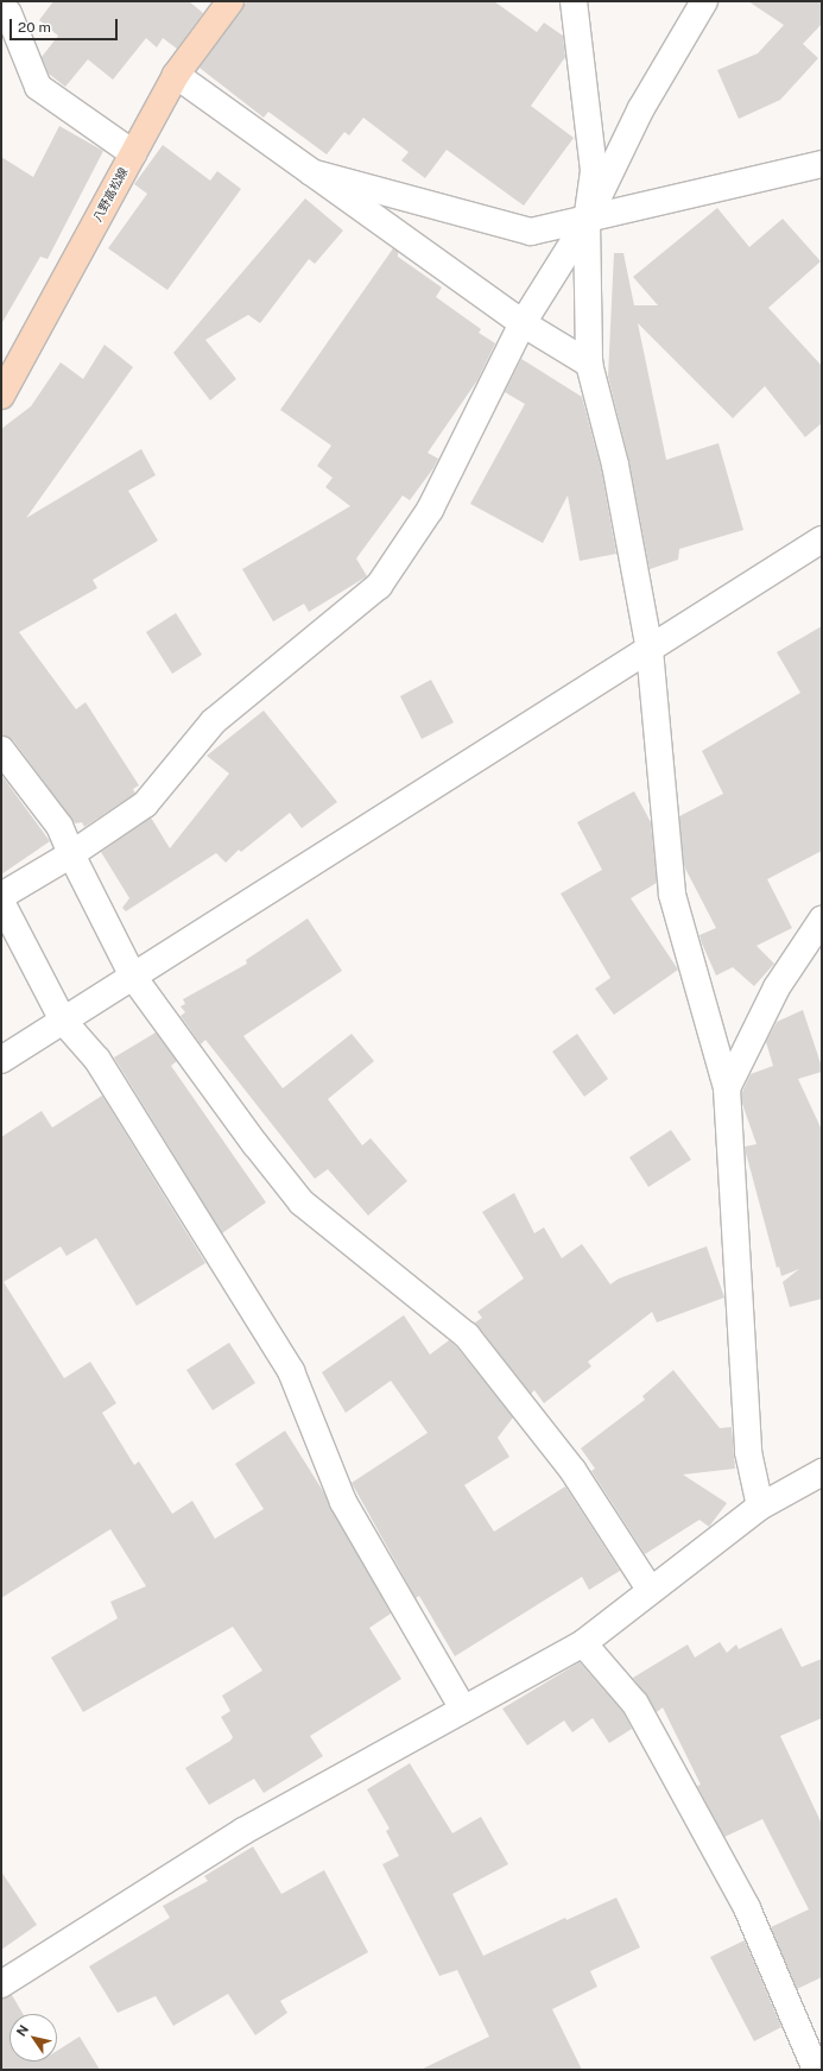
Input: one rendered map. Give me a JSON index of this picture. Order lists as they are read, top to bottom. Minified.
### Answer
{"streets":{"main road":["八野高松線"]},"scale_bar":"20 m","north":"top left"}
